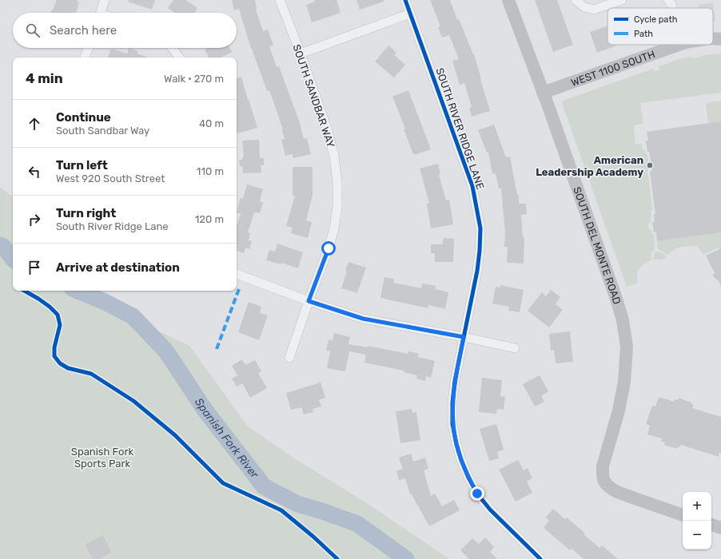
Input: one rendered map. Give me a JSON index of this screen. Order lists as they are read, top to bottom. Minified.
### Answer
{"streets":{"street":["WEST 1100 SOUTH","SOUTH SANDBAR WAY","SOUTH RIVER RIDGE LANE","SOUTH DEL MONTE ROAD"]},"crossings":[["WEST 1100 SOUTH","SOUTH DEL MONTE ROAD"]],"water":["Spanish Fork River"],"parks":["Spanish Fork Sports Park"],"places":["American Leadership Academy"],"legend":["Cycle path","Path"],"page":{"search":"Search here","heading":["4 min","Walk · 270 m"],"list":[["Continue","South Sandbar Way","40 m"],["Turn left","West 920 South Street","110 m"],["Turn right","South River Ridge Lane","120 m"],"Arrive at destination"],"map_buttons":["+","−"]}}
